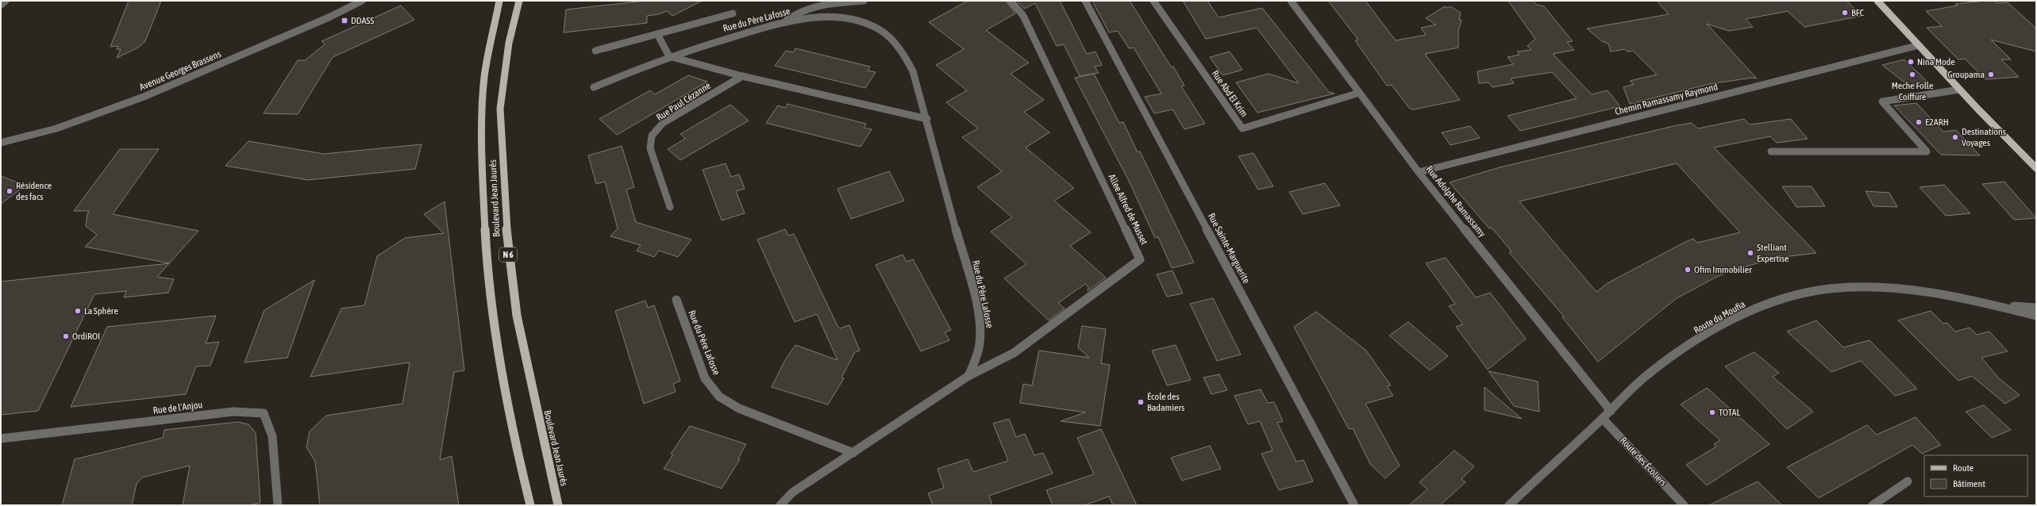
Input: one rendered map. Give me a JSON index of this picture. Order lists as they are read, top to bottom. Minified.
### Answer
{"streets":{"main road":["Boulevard Jean Jaurès","N 6"],"street":["Rue du Père Lafosse","Avenue Georges Brassens","Rue Abd El Krim","Chemin Ramassamy Raymond","Rue Paul Cézanne","Rue Adolphe Ramassamy","Allee Alfred de Musset","Rue Sainte-Marguerite","Route du Moufia","Rue de l'Anjou","Route des Écoliers"]},"crossings":[["Rue du Père Lafosse","Allee Alfred de Musset"],["Rue Abd El Krim","Rue Adolphe Ramassamy"],["Chemin Ramassamy Raymond","Rue Adolphe Ramassamy"],["Rue Adolphe Ramassamy","Route du Moufia"],["Route du Moufia","Route des Écoliers"]],"places":{"other":["BFC","Nina Mode","Meche Folle Coiffure","Groupama","E2ARH","Destinations Voyages","Résidence des facs","Stelliant Expertise","Ofim Immobilier","La Sphère","OrdiROI","École des Badamiers","TOTAL"],"transit":["DDASS"]},"legend":["Route","Bâtiment"]}
